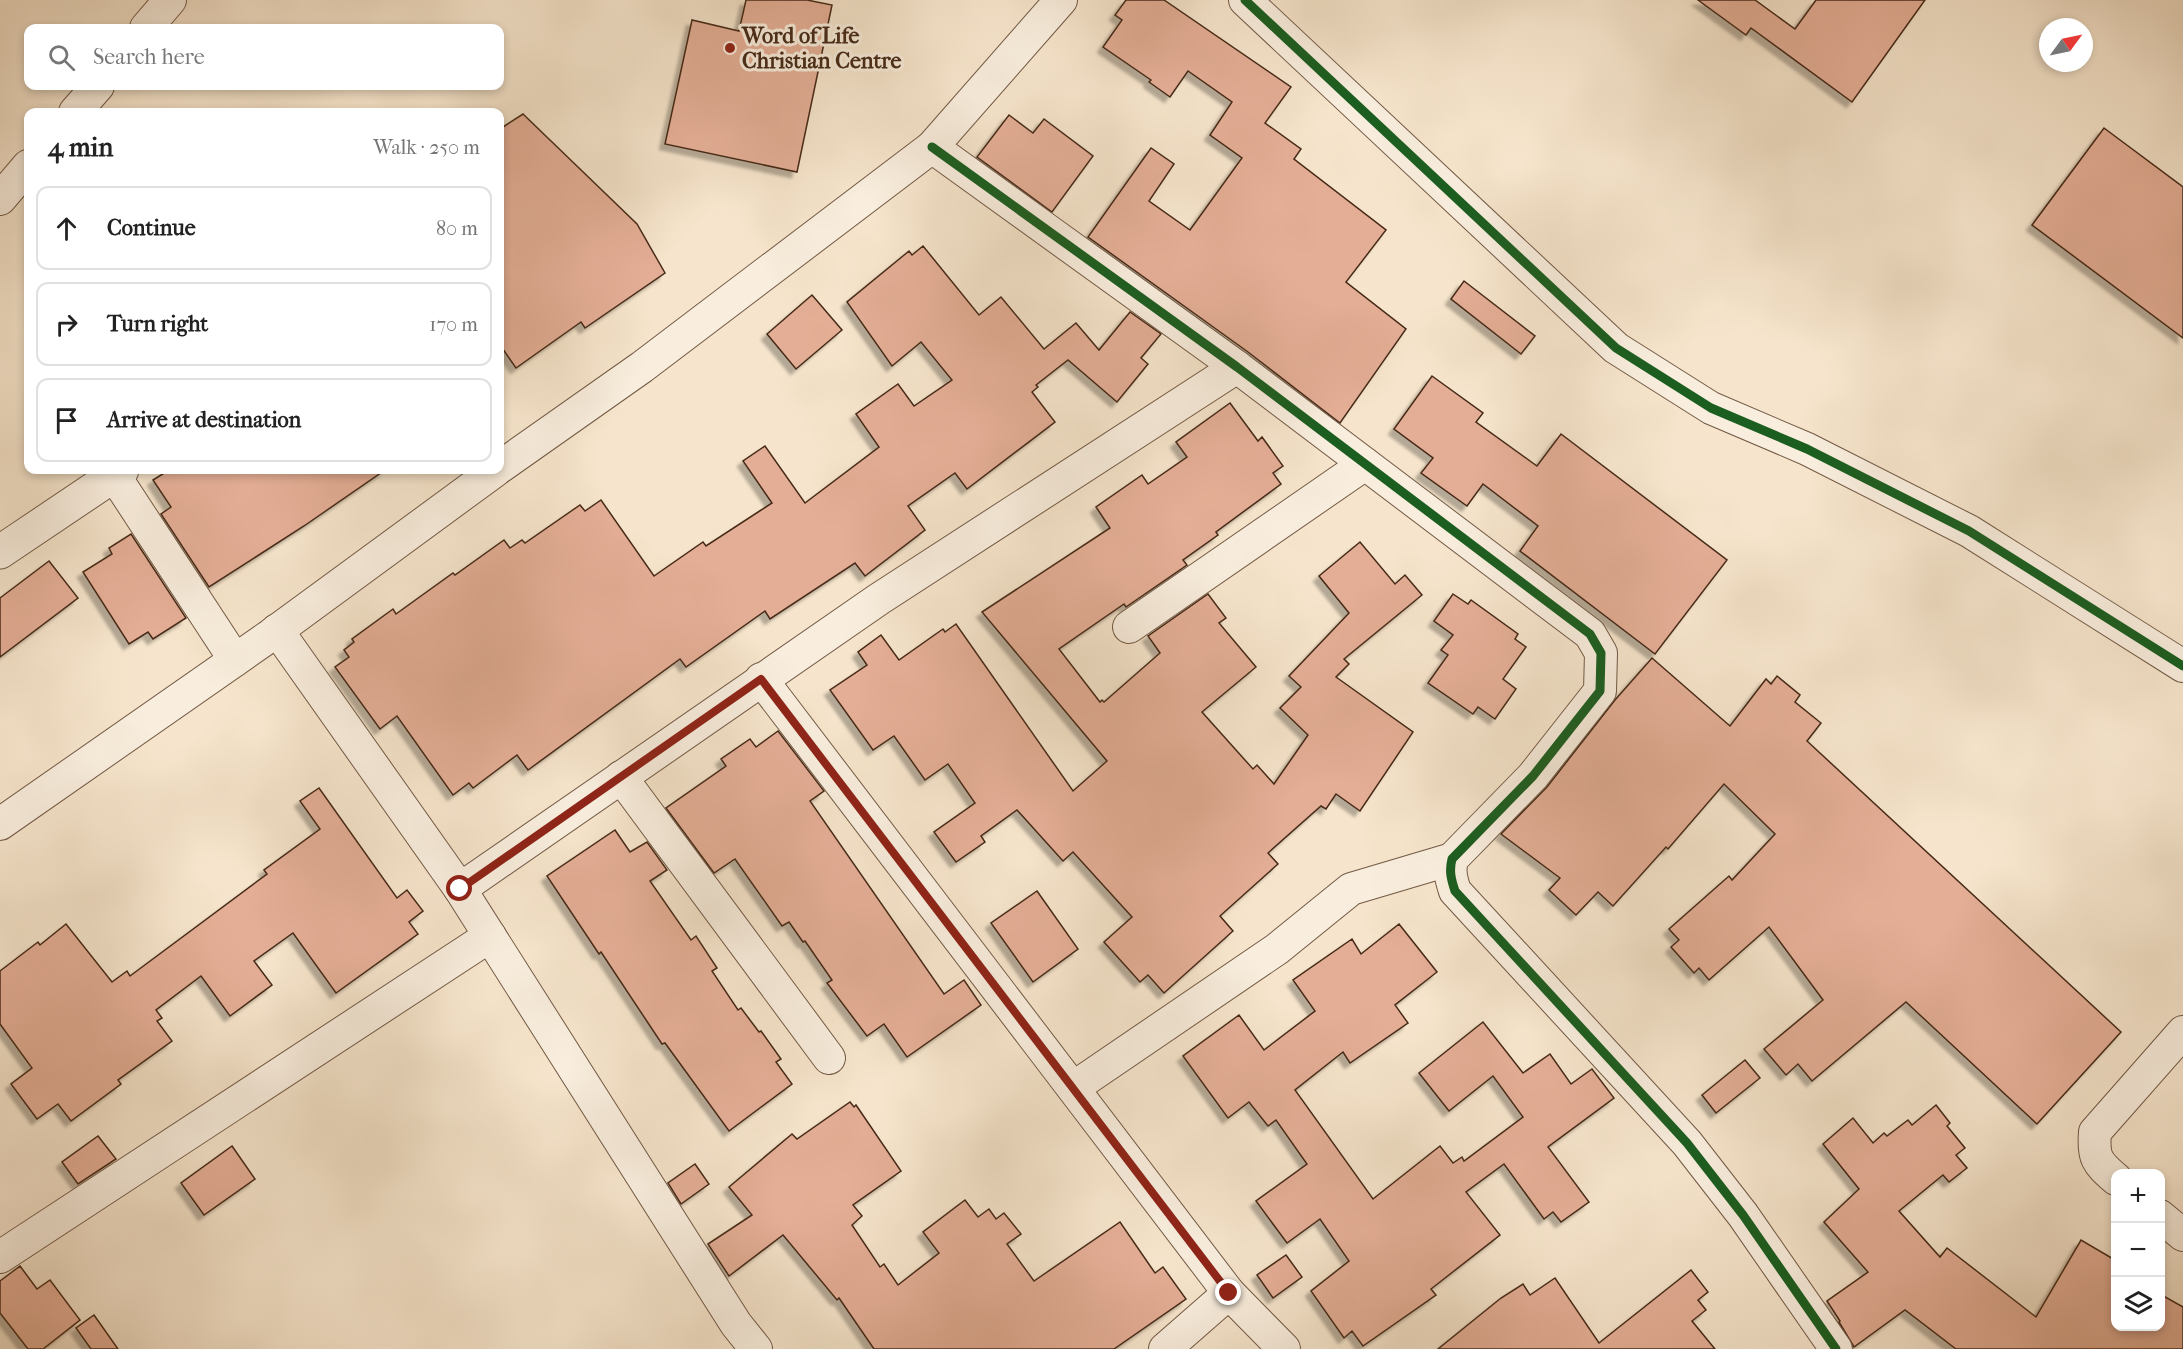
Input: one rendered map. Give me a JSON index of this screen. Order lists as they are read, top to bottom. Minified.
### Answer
{"places":["Word of Life Christian Centre"],"north":"top right","page":{"search":"Search here","heading":["4 min","Walk · 250 m"],"list":[["Continue","80 m"],["Turn right","170 m"],"Arrive at destination"],"map_buttons":["+","−"]}}
